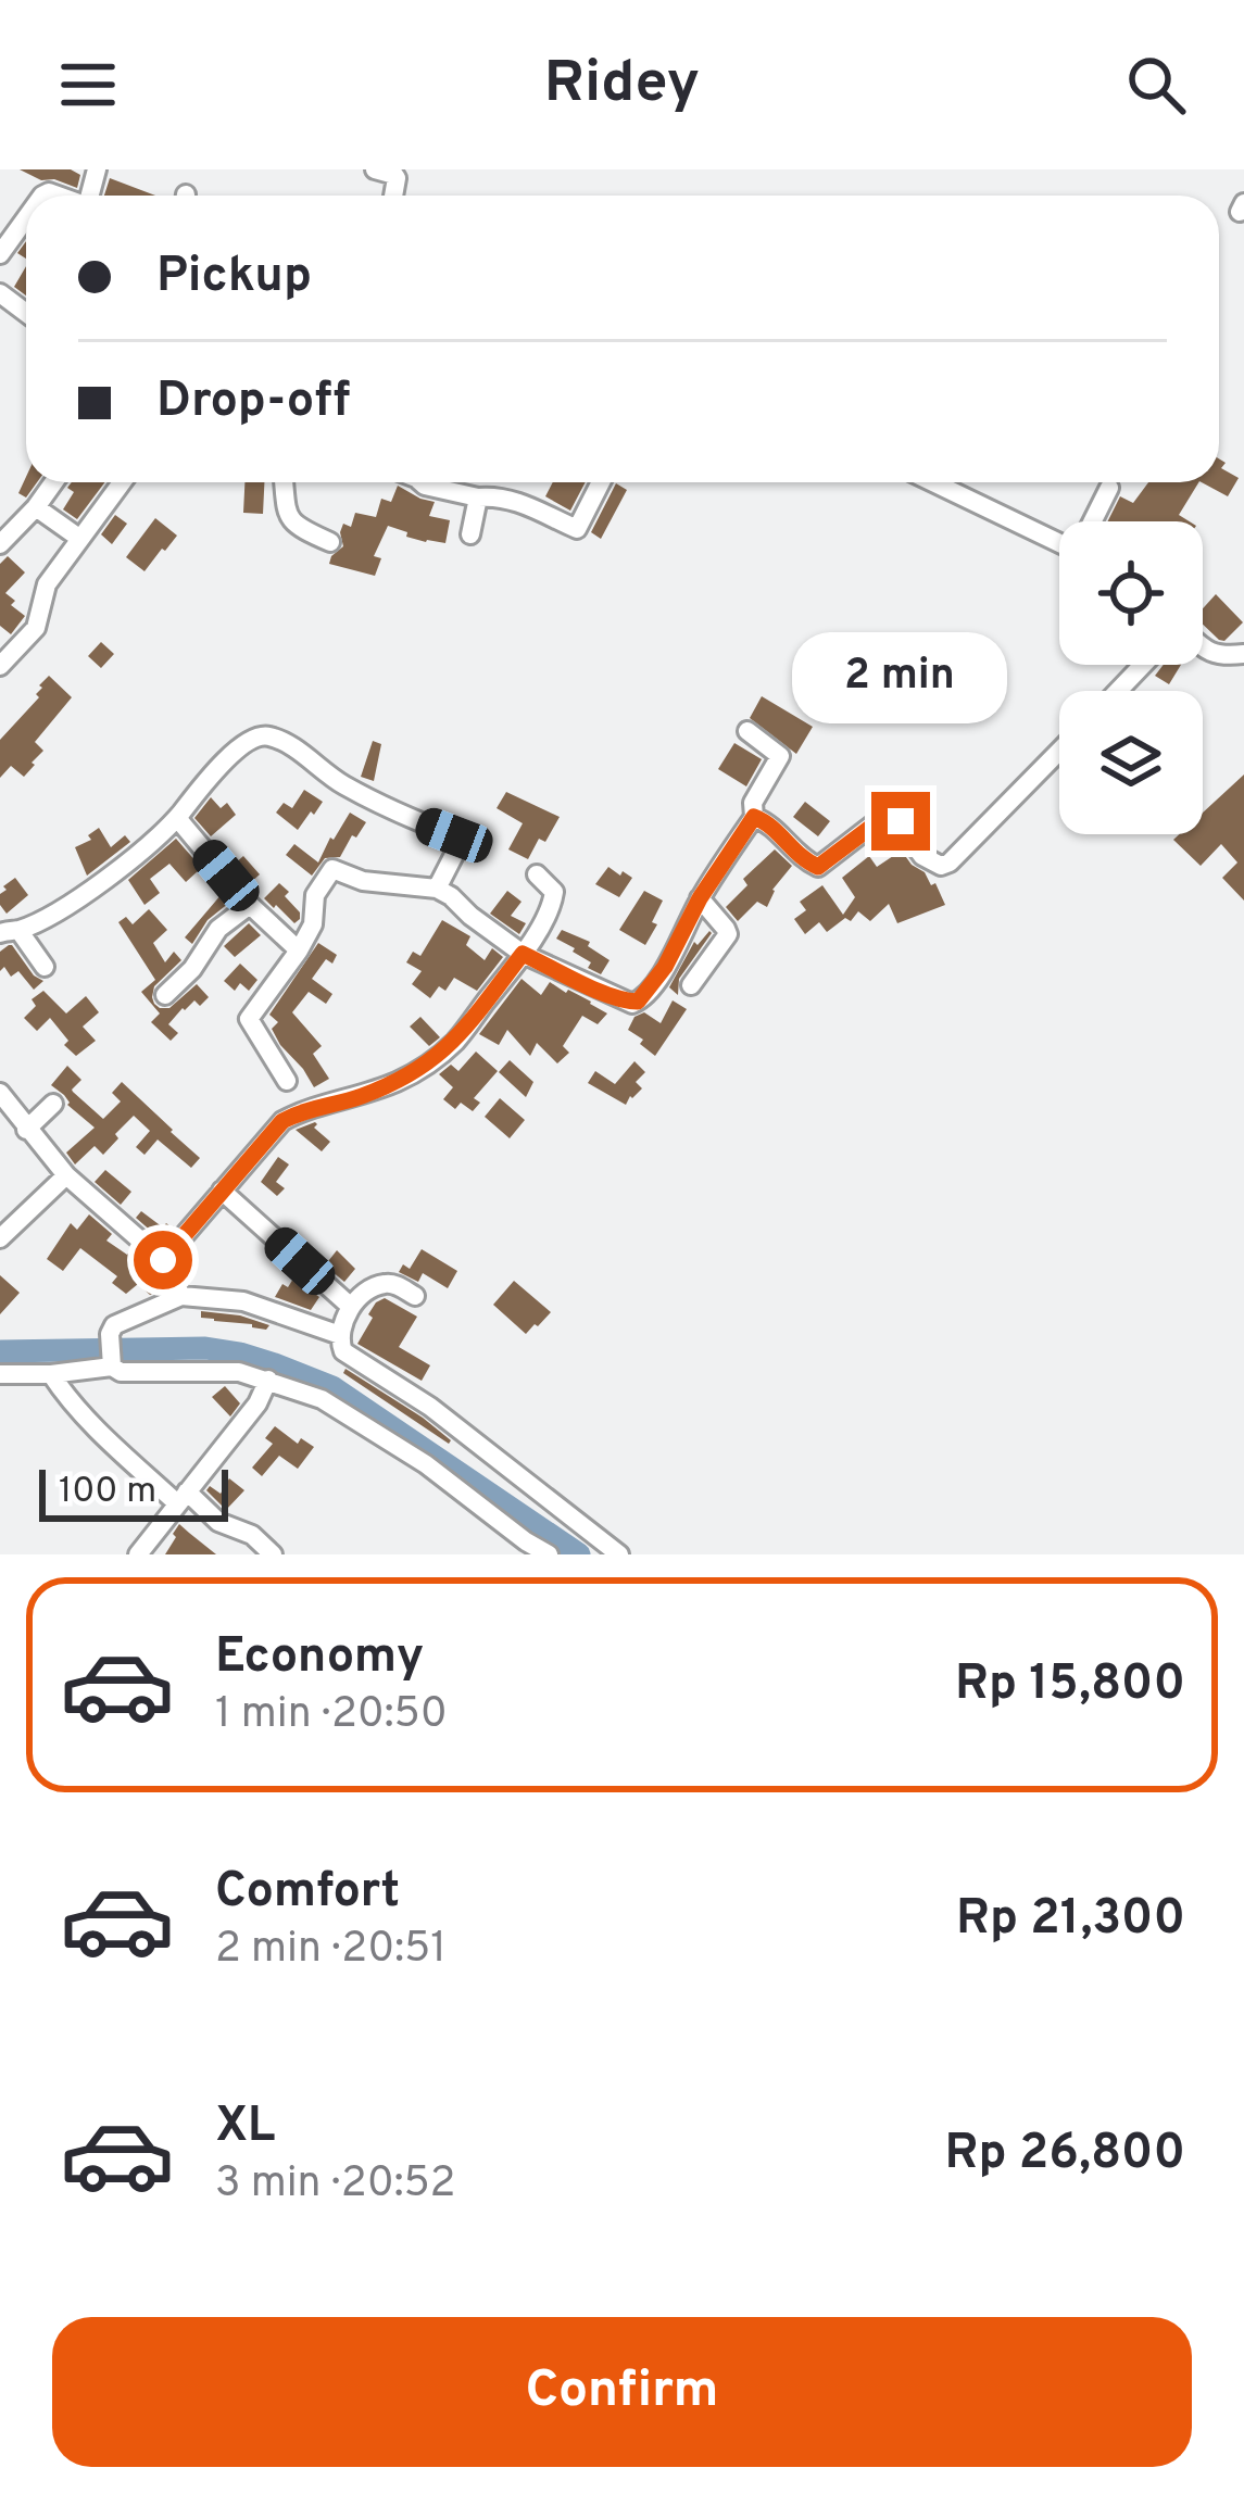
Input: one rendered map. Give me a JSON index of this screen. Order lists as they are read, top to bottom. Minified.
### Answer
{"scale_bar":"100 m","page":{"header":"Ridey","banner":["Pickup","Drop-off"],"bubble":"2 min","scale":"100 m","list":[{"name":"Economy","note":"1 min · 20:50","value":"Rp 15,800"},{"name":"Comfort","note":"2 min · 20:51","value":"Rp 21,300"},{"name":"XL","note":"3 min · 20:52","value":"Rp 26,800"}],"buttons":"Confirm"}}
